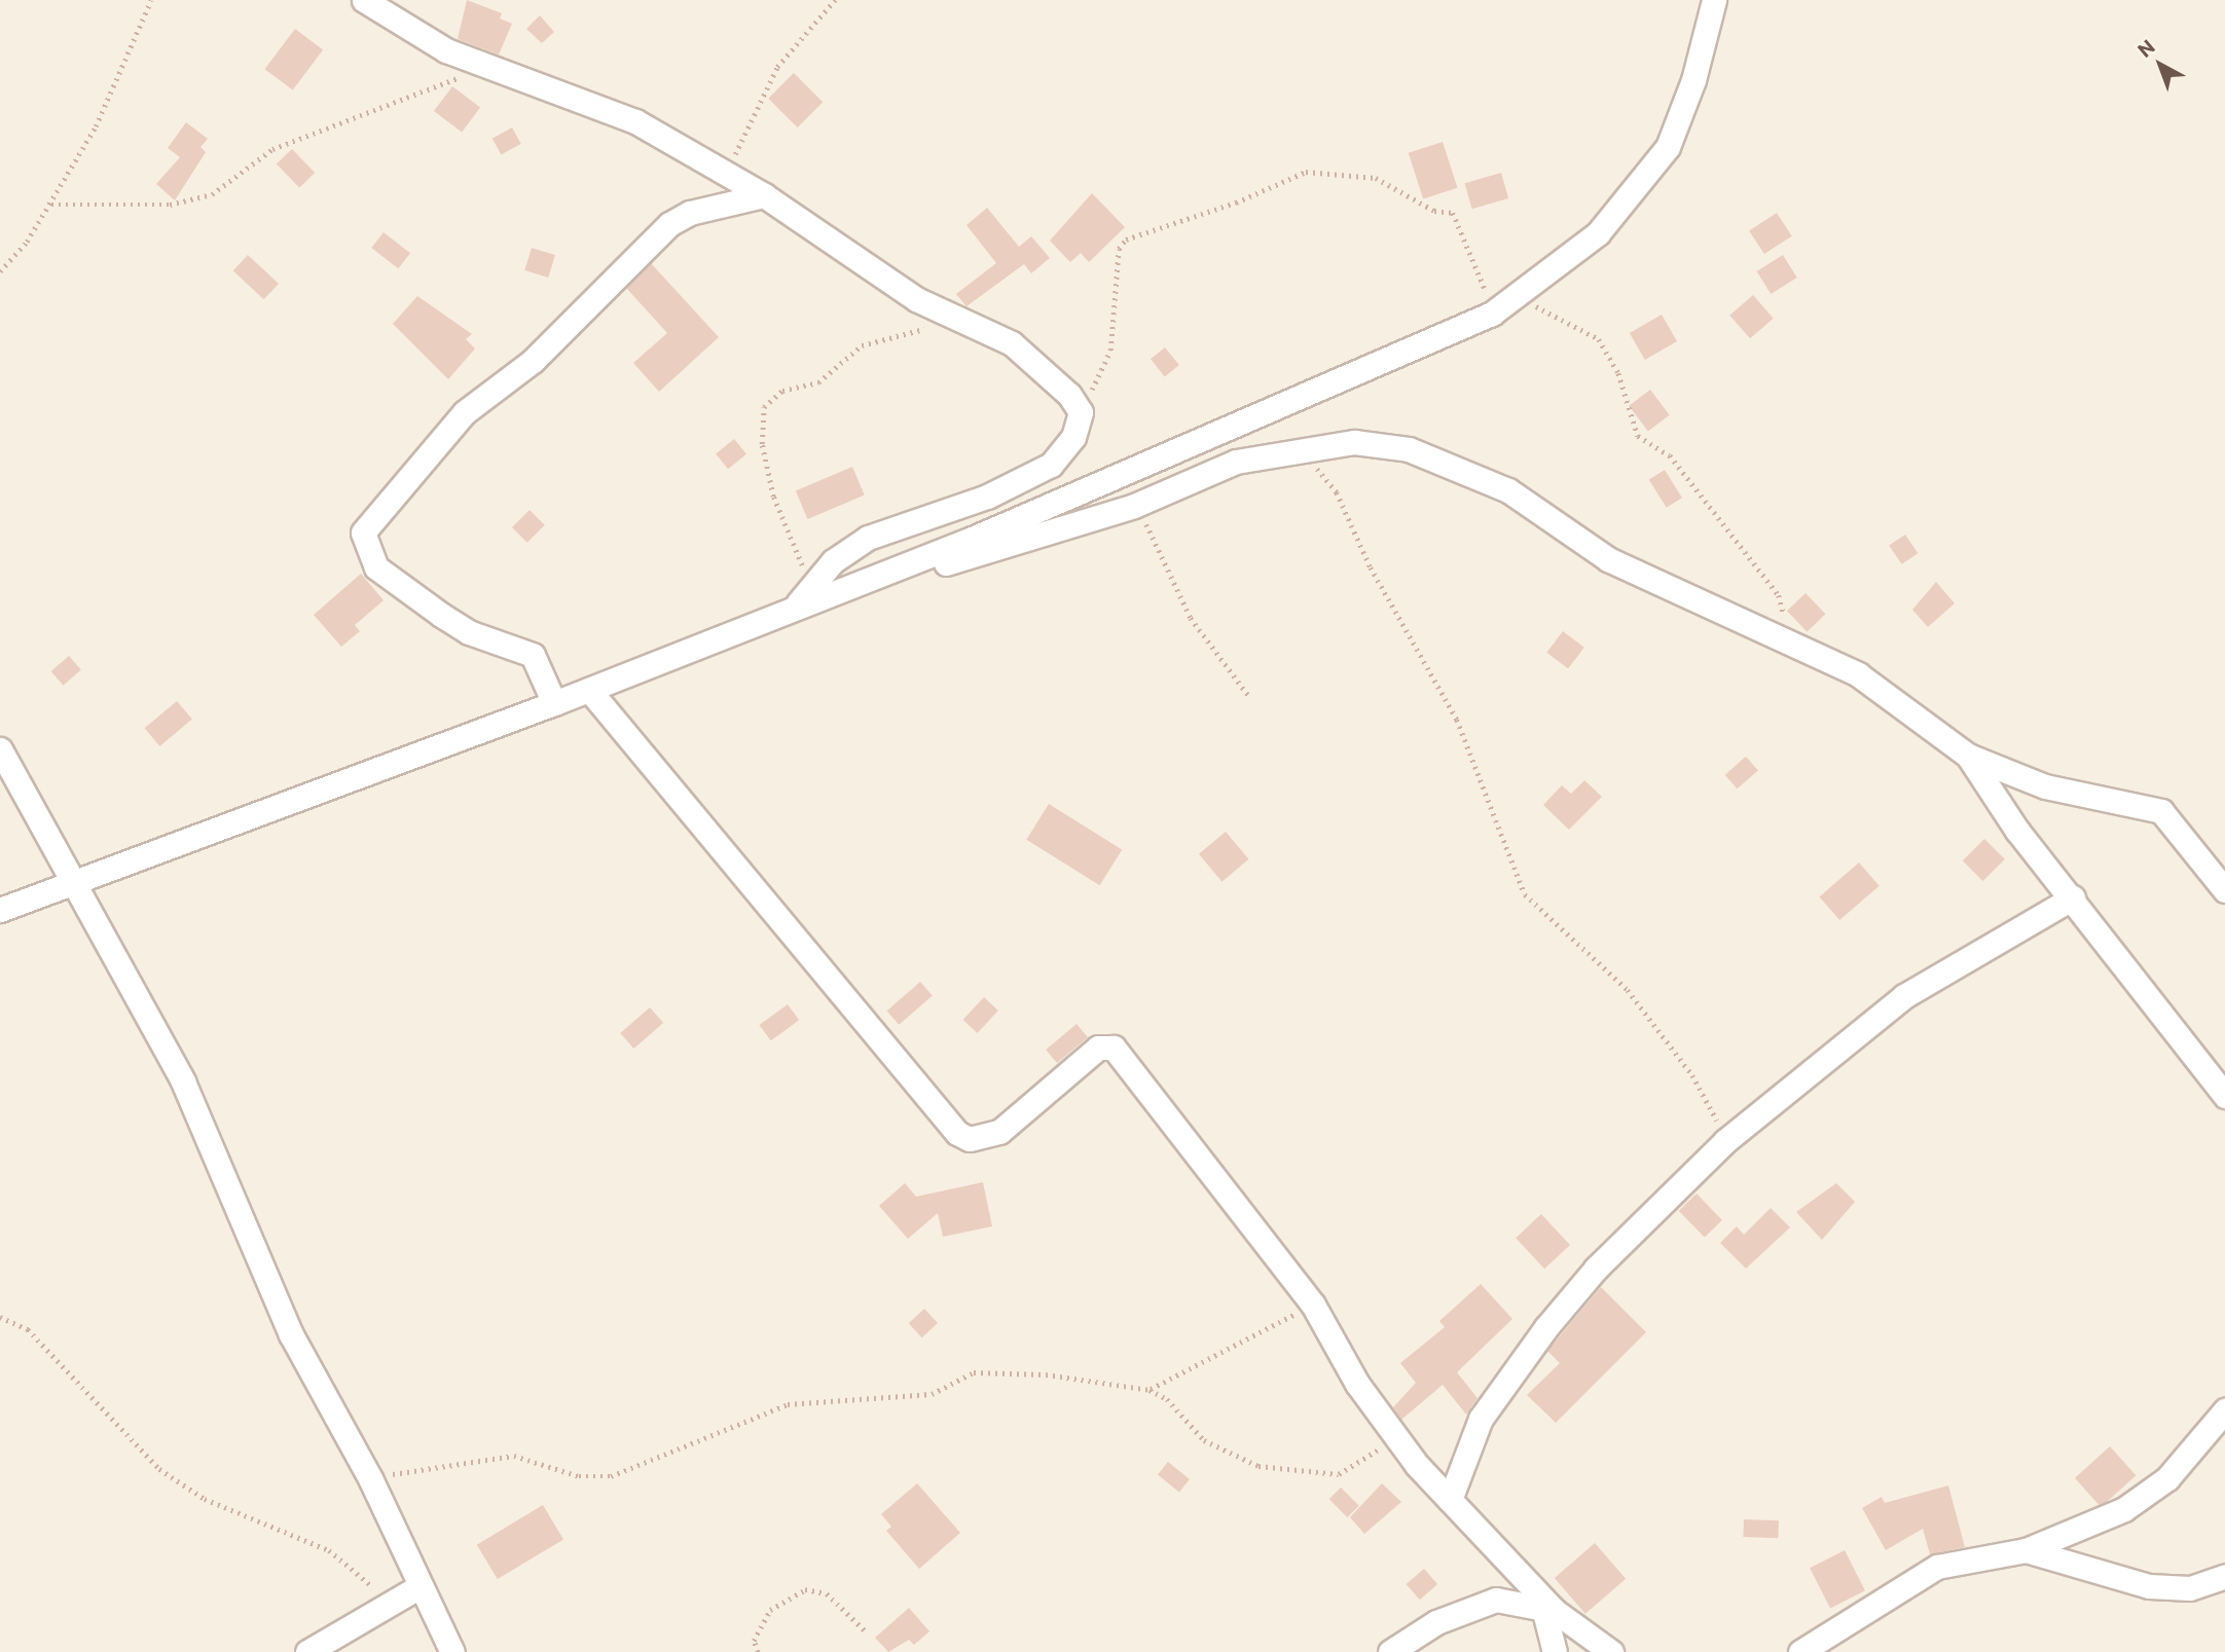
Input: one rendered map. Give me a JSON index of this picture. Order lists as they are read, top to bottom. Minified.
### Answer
{"north":"top left"}
